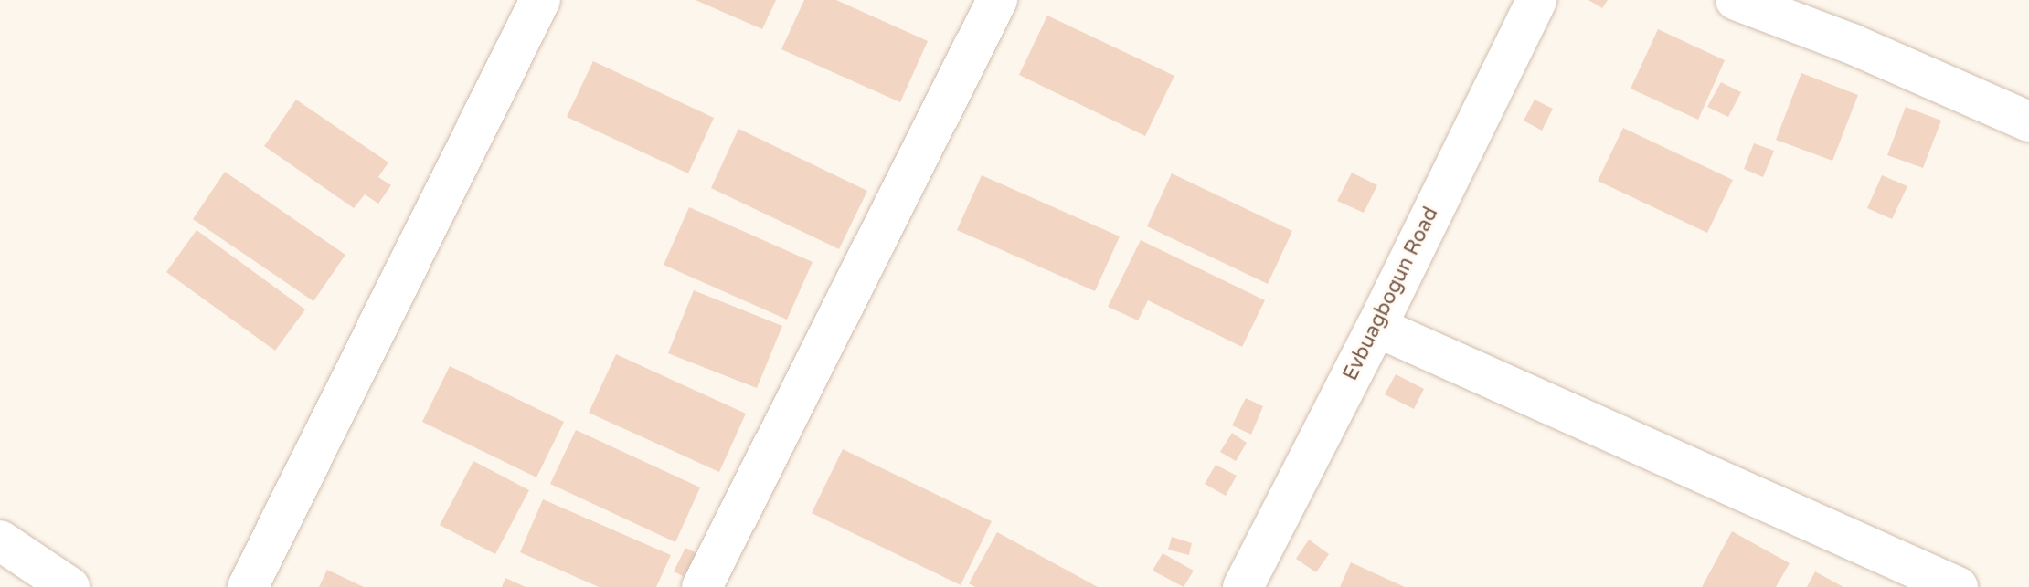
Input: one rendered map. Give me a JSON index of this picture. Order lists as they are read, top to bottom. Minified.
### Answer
{"streets":{"street":["Evbuagbogun Road"]}}
